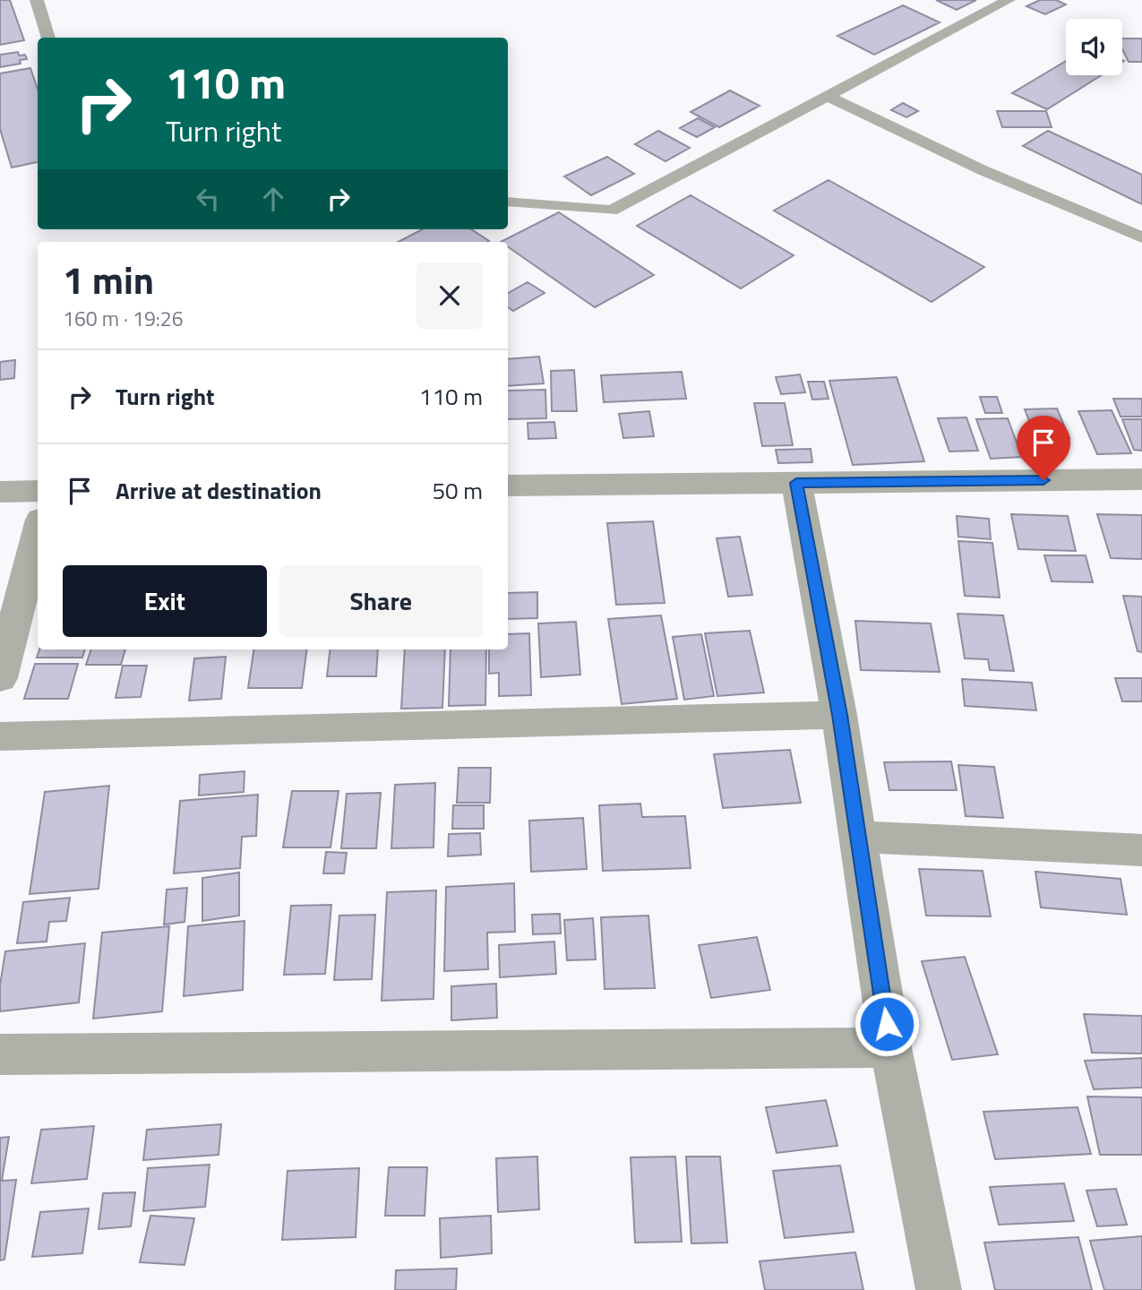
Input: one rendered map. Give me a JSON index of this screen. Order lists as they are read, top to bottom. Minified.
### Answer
{"page":{"turn":["110 m","Turn right"],"heading":["1 min","160 m · 19:26"],"list":[{"name":"Turn right","value":"110 m"},{"name":"Arrive at destination","value":"50 m"}],"buttons":["Exit","Share"]}}
